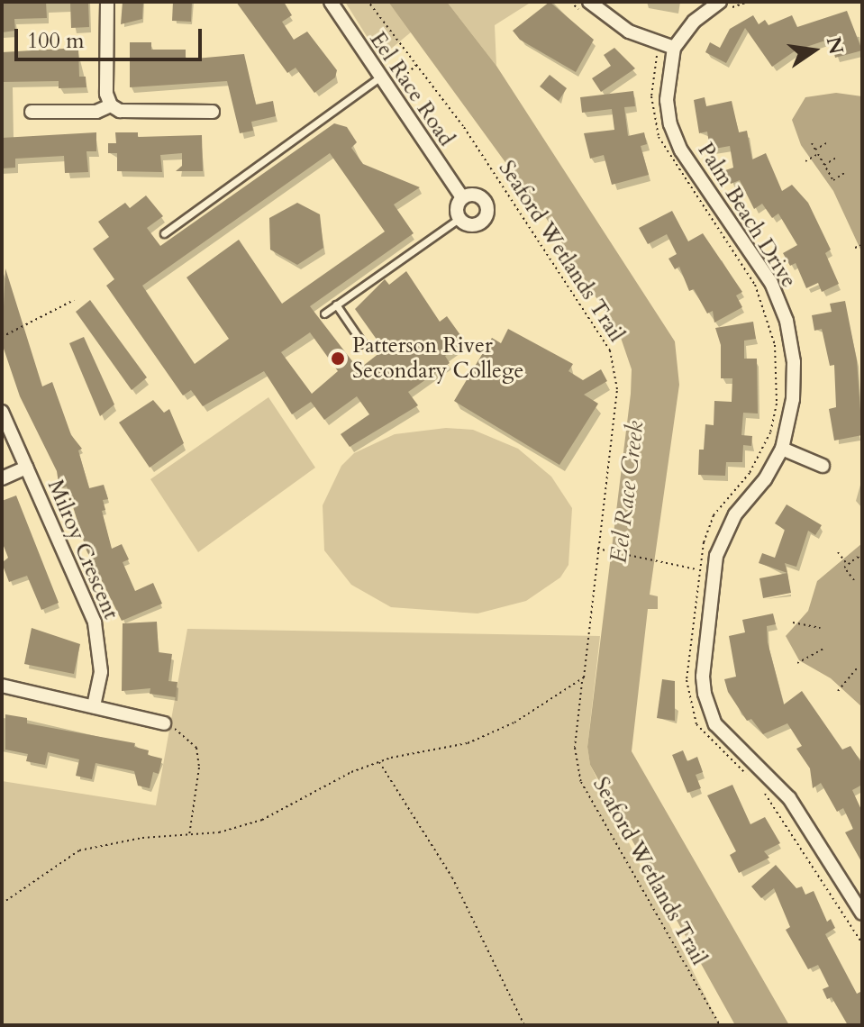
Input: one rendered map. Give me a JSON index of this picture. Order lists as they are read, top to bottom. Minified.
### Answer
{"streets":{"street":["Eel Race Road","Palm Beach Drive","Milroy Crescent"],"path":["Seaford Wetlands Trail"]},"water":["Eel Race Creek"],"places":["Patterson River Secondary College"],"scale_bar":"100 m","north":"right"}
